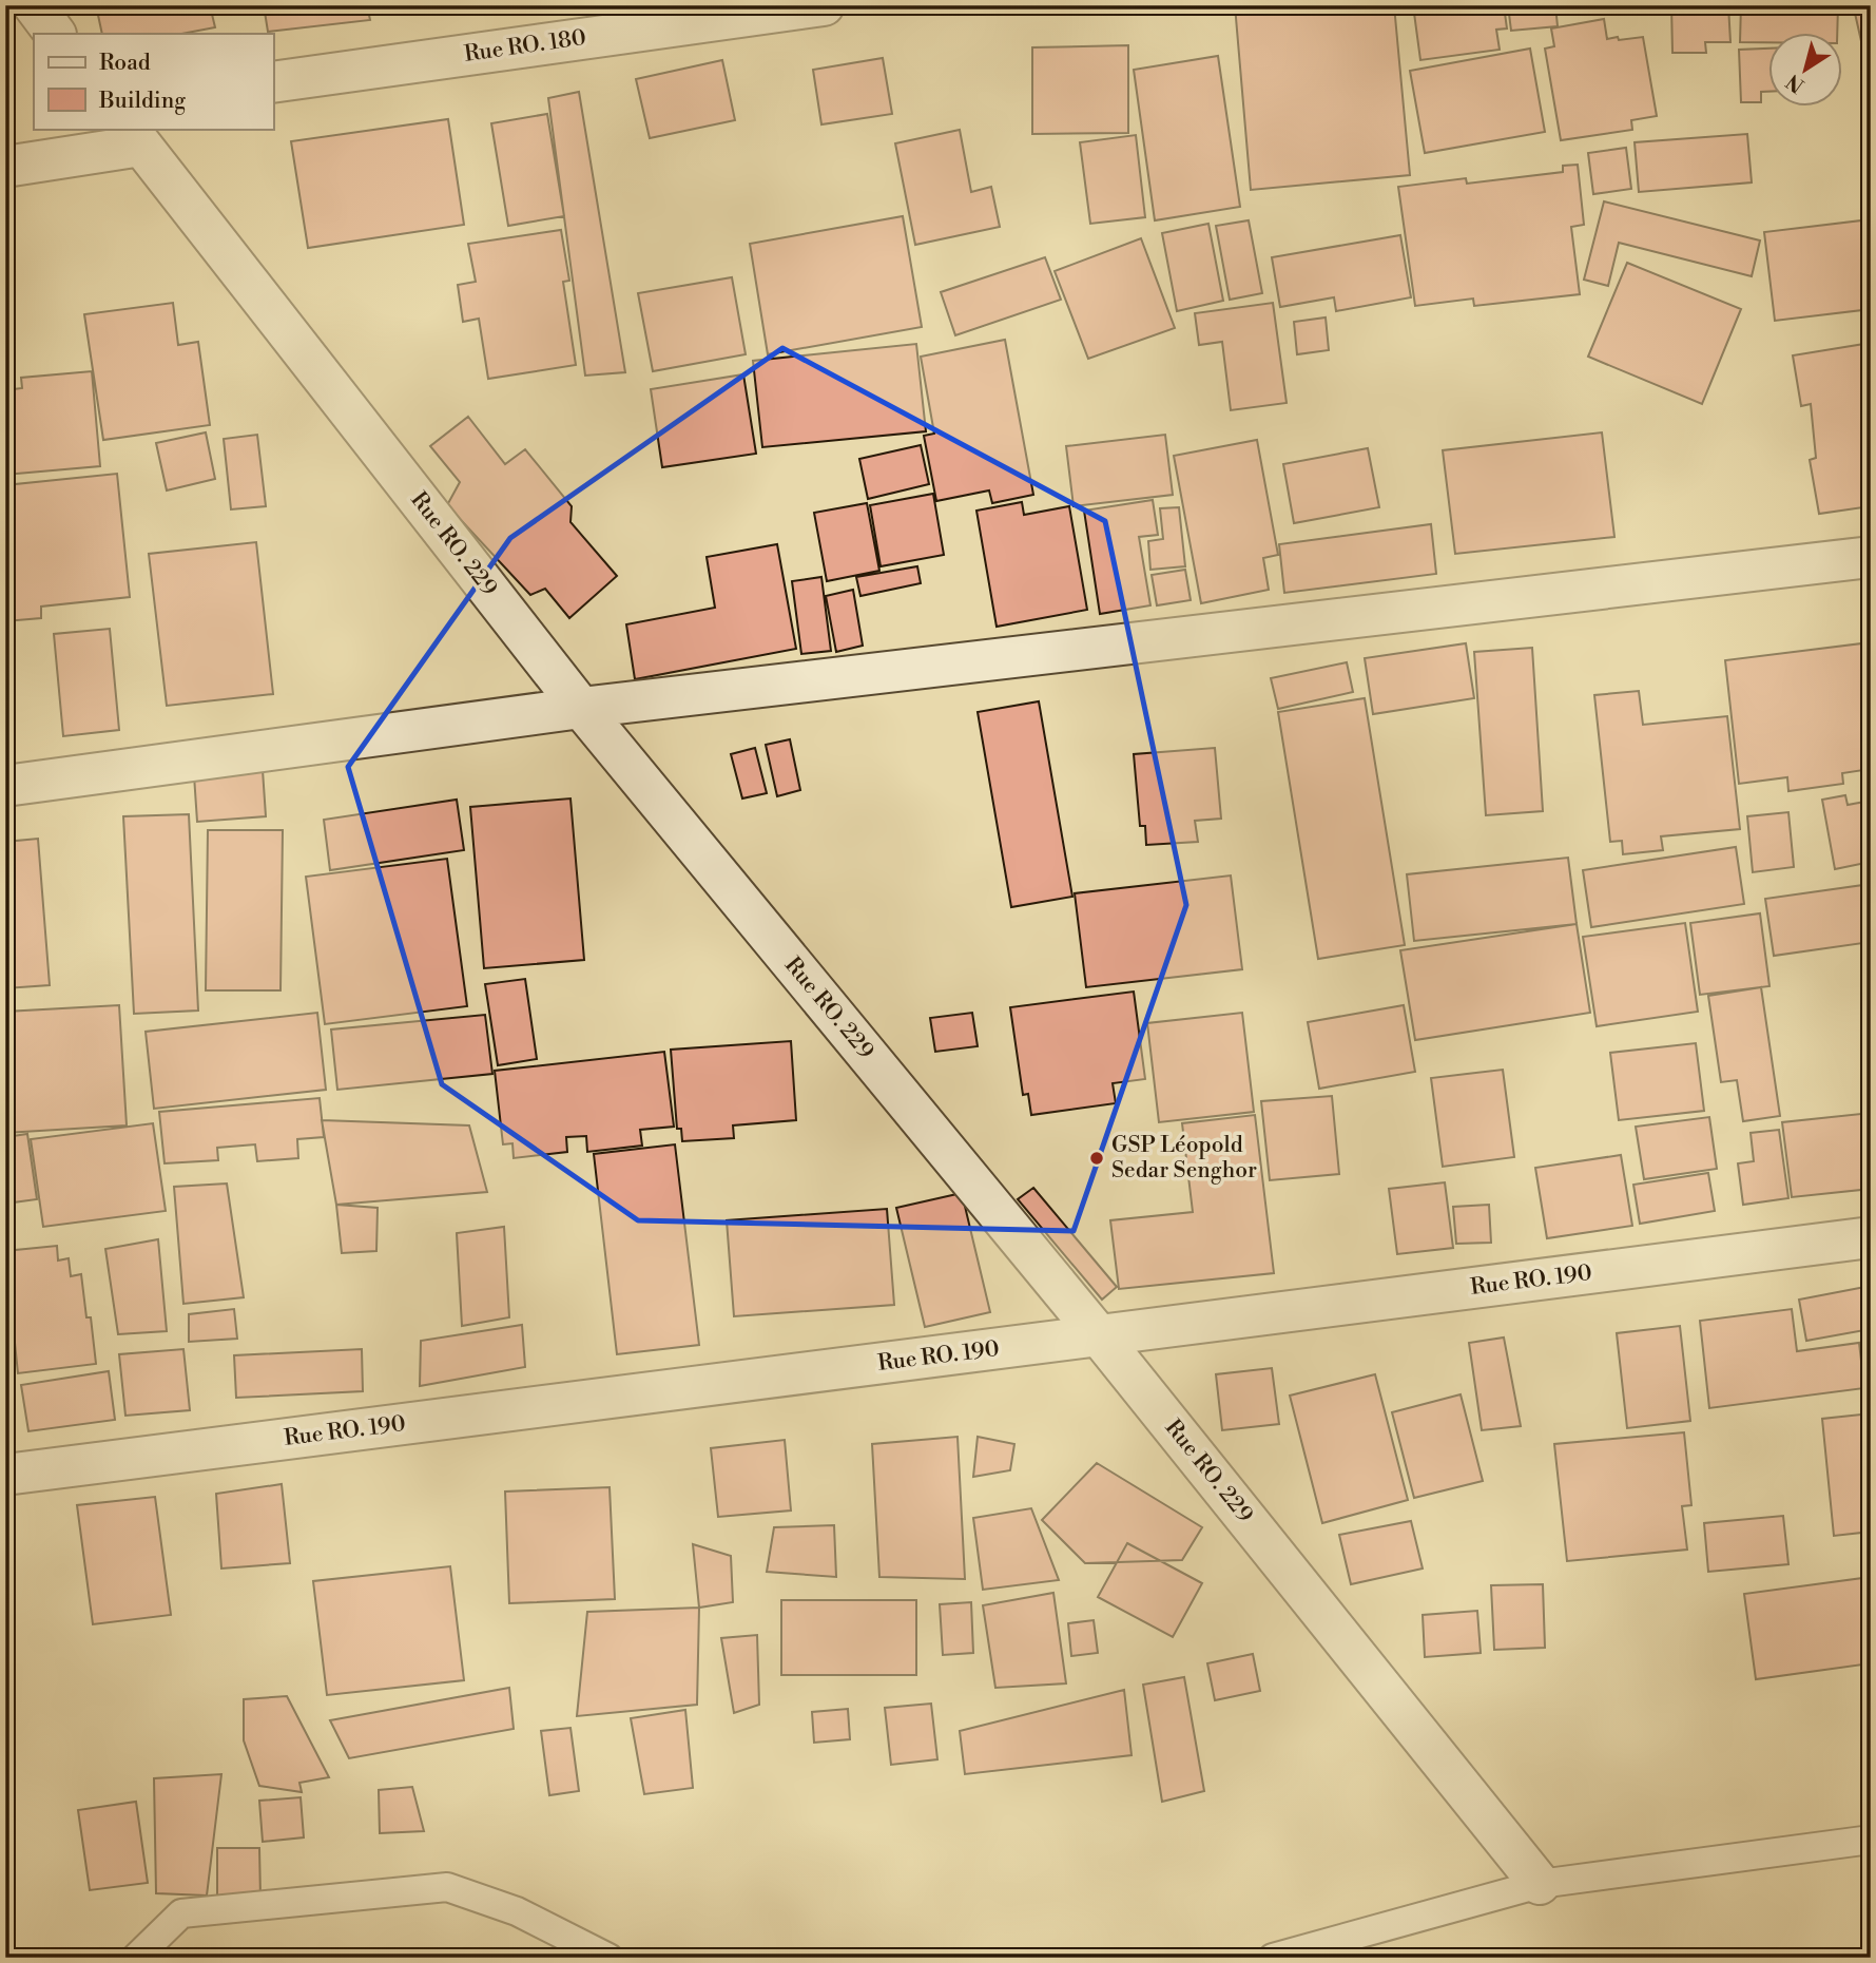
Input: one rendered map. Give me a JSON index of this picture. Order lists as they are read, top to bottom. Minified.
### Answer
{"streets":{"street":["Rue RO. 180","Rue RO. 229","Rue RO. 190"]},"crossings":[["Rue RO. 229","Rue RO. 190"]],"places":["GSP Léopold Sedar Senghor"],"legend":["Road","Building"],"north":"bottom left"}
